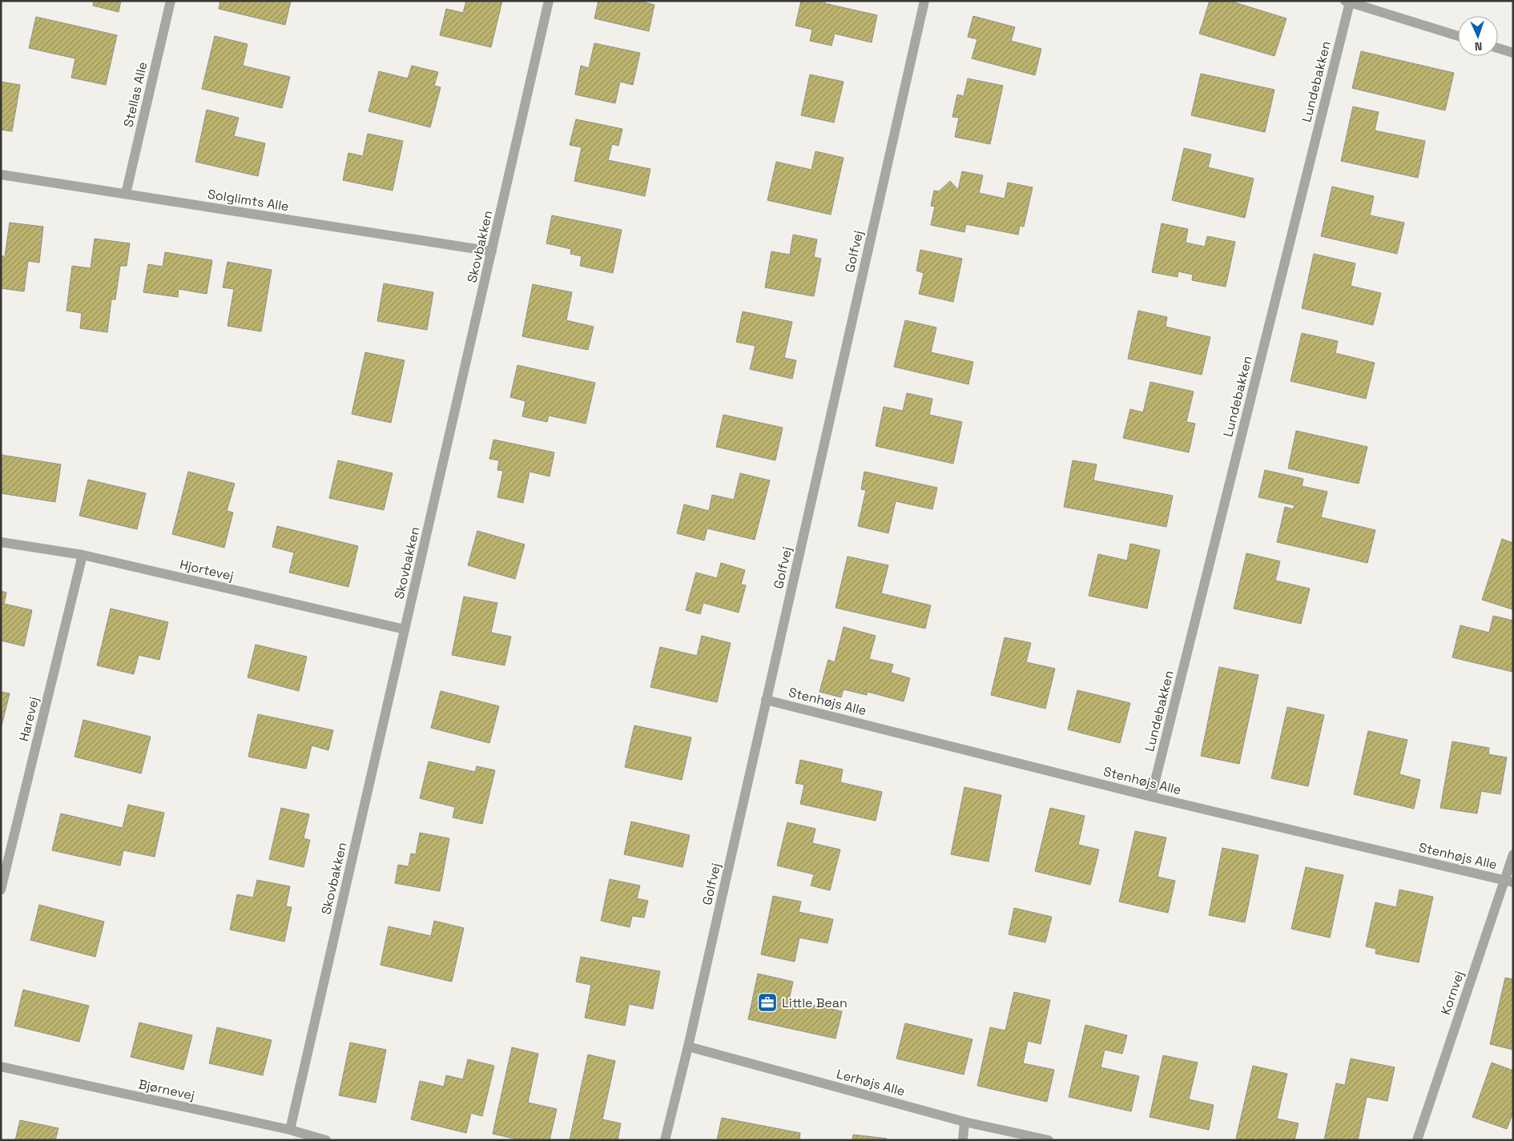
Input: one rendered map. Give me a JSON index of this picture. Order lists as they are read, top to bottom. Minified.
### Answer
{"streets":{"street":["Lundebakken","Stellas Alle","Solglimts Alle","Skovbakken","Golfvej","Hjortevej","Stenhøjs Alle","Harevej","Kornvej","Lerhøjs Alle","Bjørnevej"]},"crossings":[["Lundebakken","Stenhøjs Alle"],["Stellas Alle","Solglimts Alle"],["Solglimts Alle","Skovbakken"],["Skovbakken","Hjortevej"],["Skovbakken","Bjørnevej"],["Golfvej","Stenhøjs Alle"],["Golfvej","Lerhøjs Alle"],["Hjortevej","Harevej"],["Stenhøjs Alle","Kornvej"]],"places":{"office":["Little Bean"]},"north":"bottom"}
